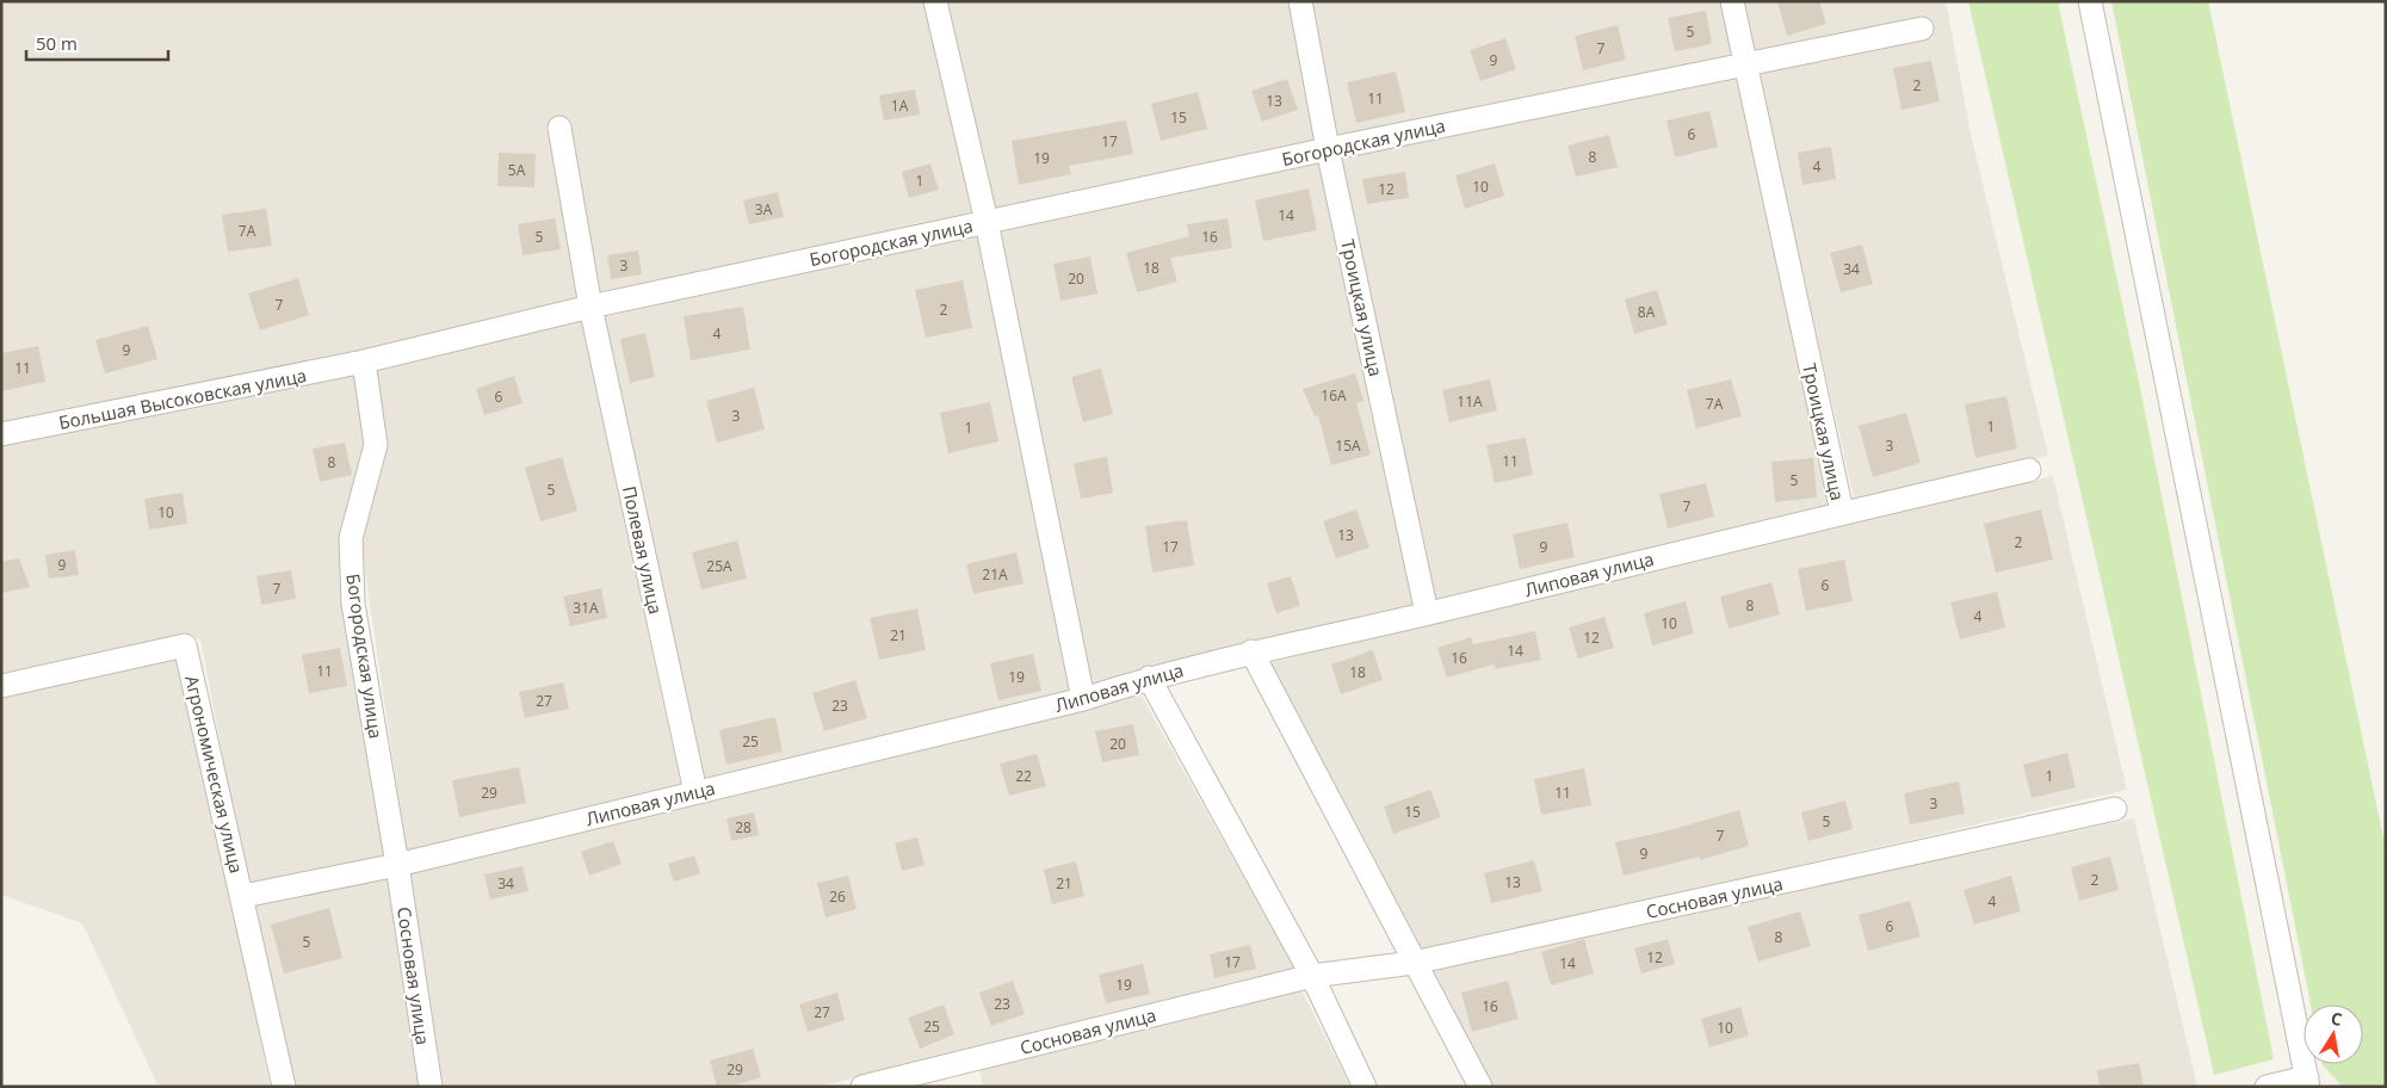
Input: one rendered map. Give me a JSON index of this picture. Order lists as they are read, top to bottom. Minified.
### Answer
{"streets":{"street":["Богородская улица","Троицкая улица","Большая Высоковская улица","Полевая улица","Липовая улица","Агрономическая улица","Сосновая улица"]},"crossings":[["Богородская улица","Троицкая улица"],["Богородская улица","Большая Высоковская улица"],["Богородская улица","Полевая улица"],["Богородская улица","Липовая улица"],["Богородская улица","Сосновая улица"],["Троицкая улица","Липовая улица"],["Полевая улица","Липовая улица"],["Липовая улица","Агрономическая улица"],["Липовая улица","Сосновая улица"]],"house_numbers":["5","7","9","2","11","13","1А","15","6","17","8","19","4","5А","1","10","12","3А","14","7А","5","16","3","18","34","20","7","2","8А","4","9","11","16А","6","11А","7А","3","1","1","15А","3","11","8","5","5","7","10","13","2","17","9","9","25А","21А","6","7","8","31А","4","10","21","12","14","16","11","18","19","27","23","25","20","22","1","29","11","3","15","5","28","7","9","2","13","34","21","26","4","6","8","5","12","17","14","19","23","16","27","25","10","29"],"scale_bar":"50 m","north":"top"}
